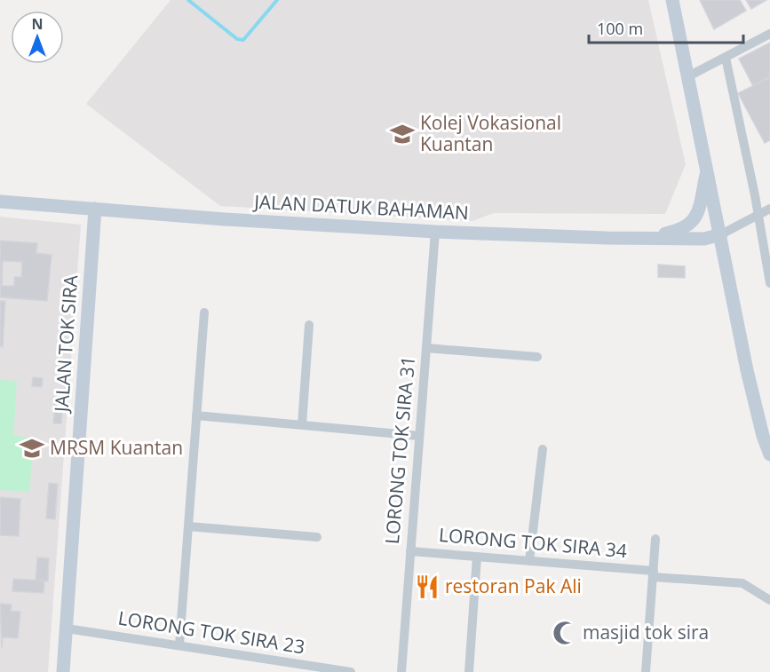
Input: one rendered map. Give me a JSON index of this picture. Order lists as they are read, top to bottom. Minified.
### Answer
{"streets":{"street":["JALAN DATUK BAHAMAN","JALAN TOK SIRA","LORONG TOK SIRA 31","LORONG TOK SIRA 34","LORONG TOK SIRA 23"]},"crossings":[["JALAN DATUK BAHAMAN","JALAN TOK SIRA"],["JALAN DATUK BAHAMAN","LORONG TOK SIRA 31"],["JALAN TOK SIRA","LORONG TOK SIRA 23"],["LORONG TOK SIRA 31","LORONG TOK SIRA 34"]],"places":{"school or university":["Kolej Vokasional Kuantan","MRSM Kuantan"],"restaurant":["restoran Pak Ali"],"mosque":["masjid tok sira"]},"scale_bar":"100 m","north":"top"}
